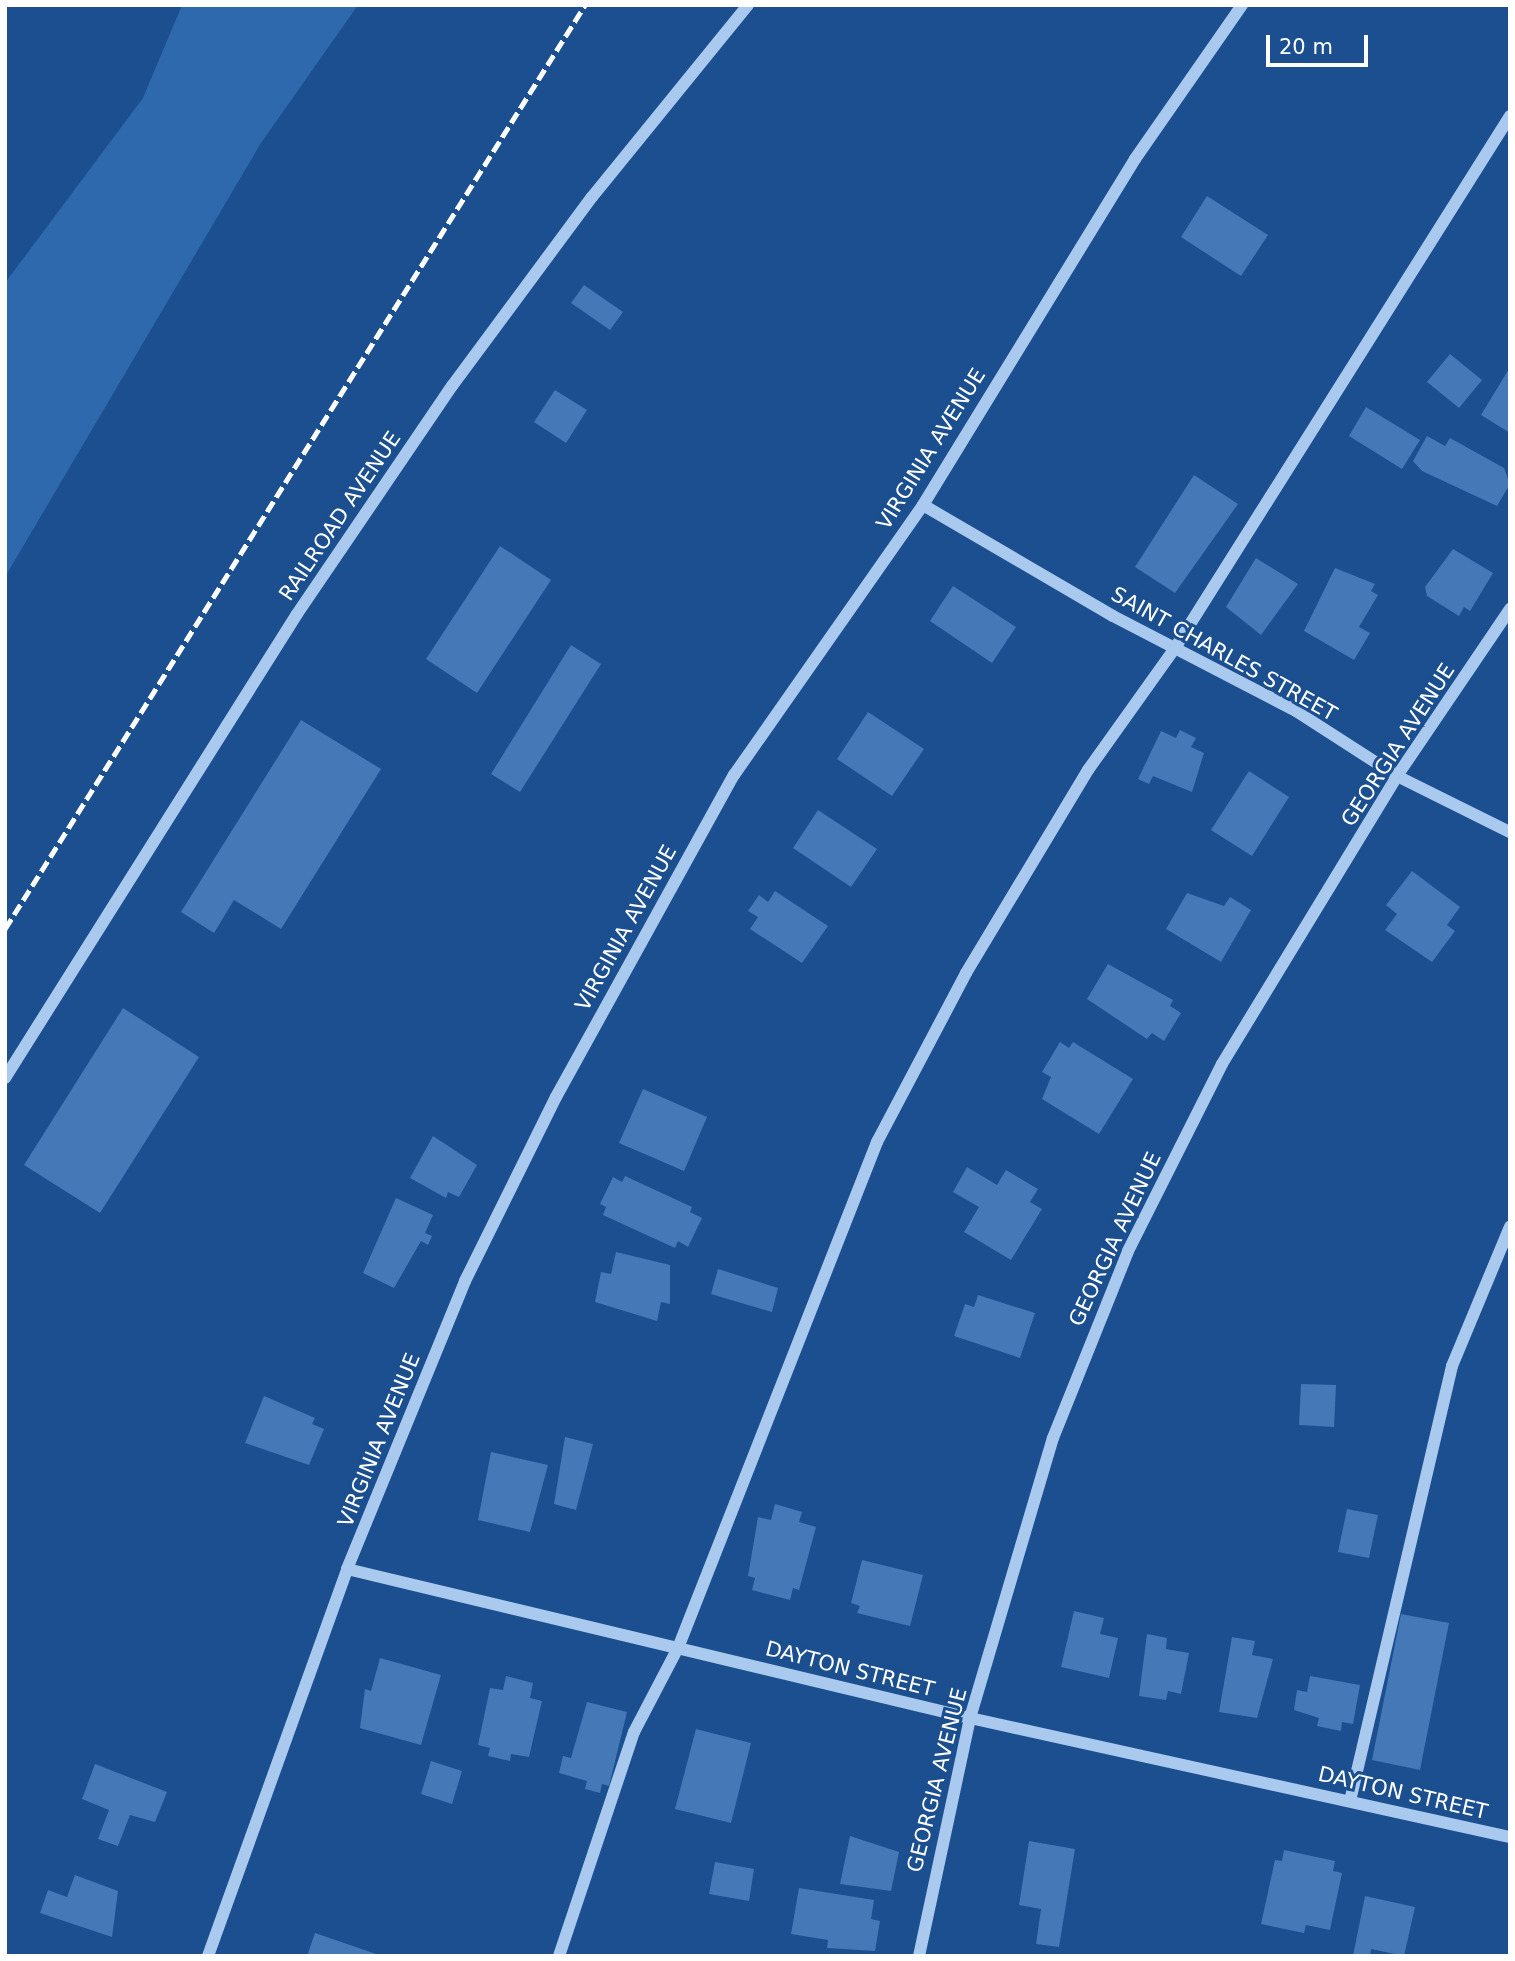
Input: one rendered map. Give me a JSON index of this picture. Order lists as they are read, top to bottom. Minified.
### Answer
{"streets":{"street":["VIRGINIA AVENUE","RAILROAD AVENUE","SAINT CHARLES STREET","GEORGIA AVENUE","DAYTON STREET"]},"crossings":[["VIRGINIA AVENUE","SAINT CHARLES STREET"],["VIRGINIA AVENUE","DAYTON STREET"],["SAINT CHARLES STREET","GEORGIA AVENUE"],["GEORGIA AVENUE","DAYTON STREET"]],"scale_bar":"20 m"}
